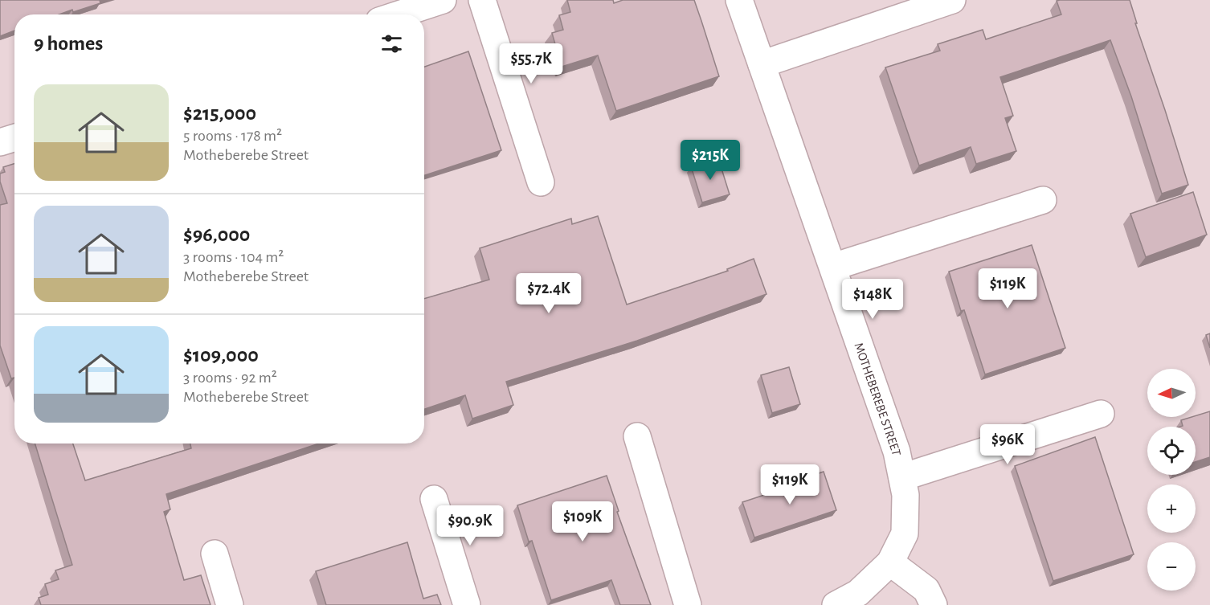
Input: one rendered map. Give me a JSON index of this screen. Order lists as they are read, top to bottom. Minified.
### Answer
{"streets":{"street":["MOTHEBEREBE STREET"]},"north":"left","page":{"heading":"9 homes","price":["$55.7K","$215K","$119K","$72.4K","$148K","$96K","$119K","$109K","$90.9K"],"list":[{"name":"$215,000","note":"5 rooms · 178 m² · Motheberebe Street"},{"name":"$96,000","note":"3 rooms · 104 m² · Motheberebe Street"},{"name":"$109,000","note":"3 rooms · 92 m² · Motheberebe Street"}],"map_buttons":["+","−"]}}
